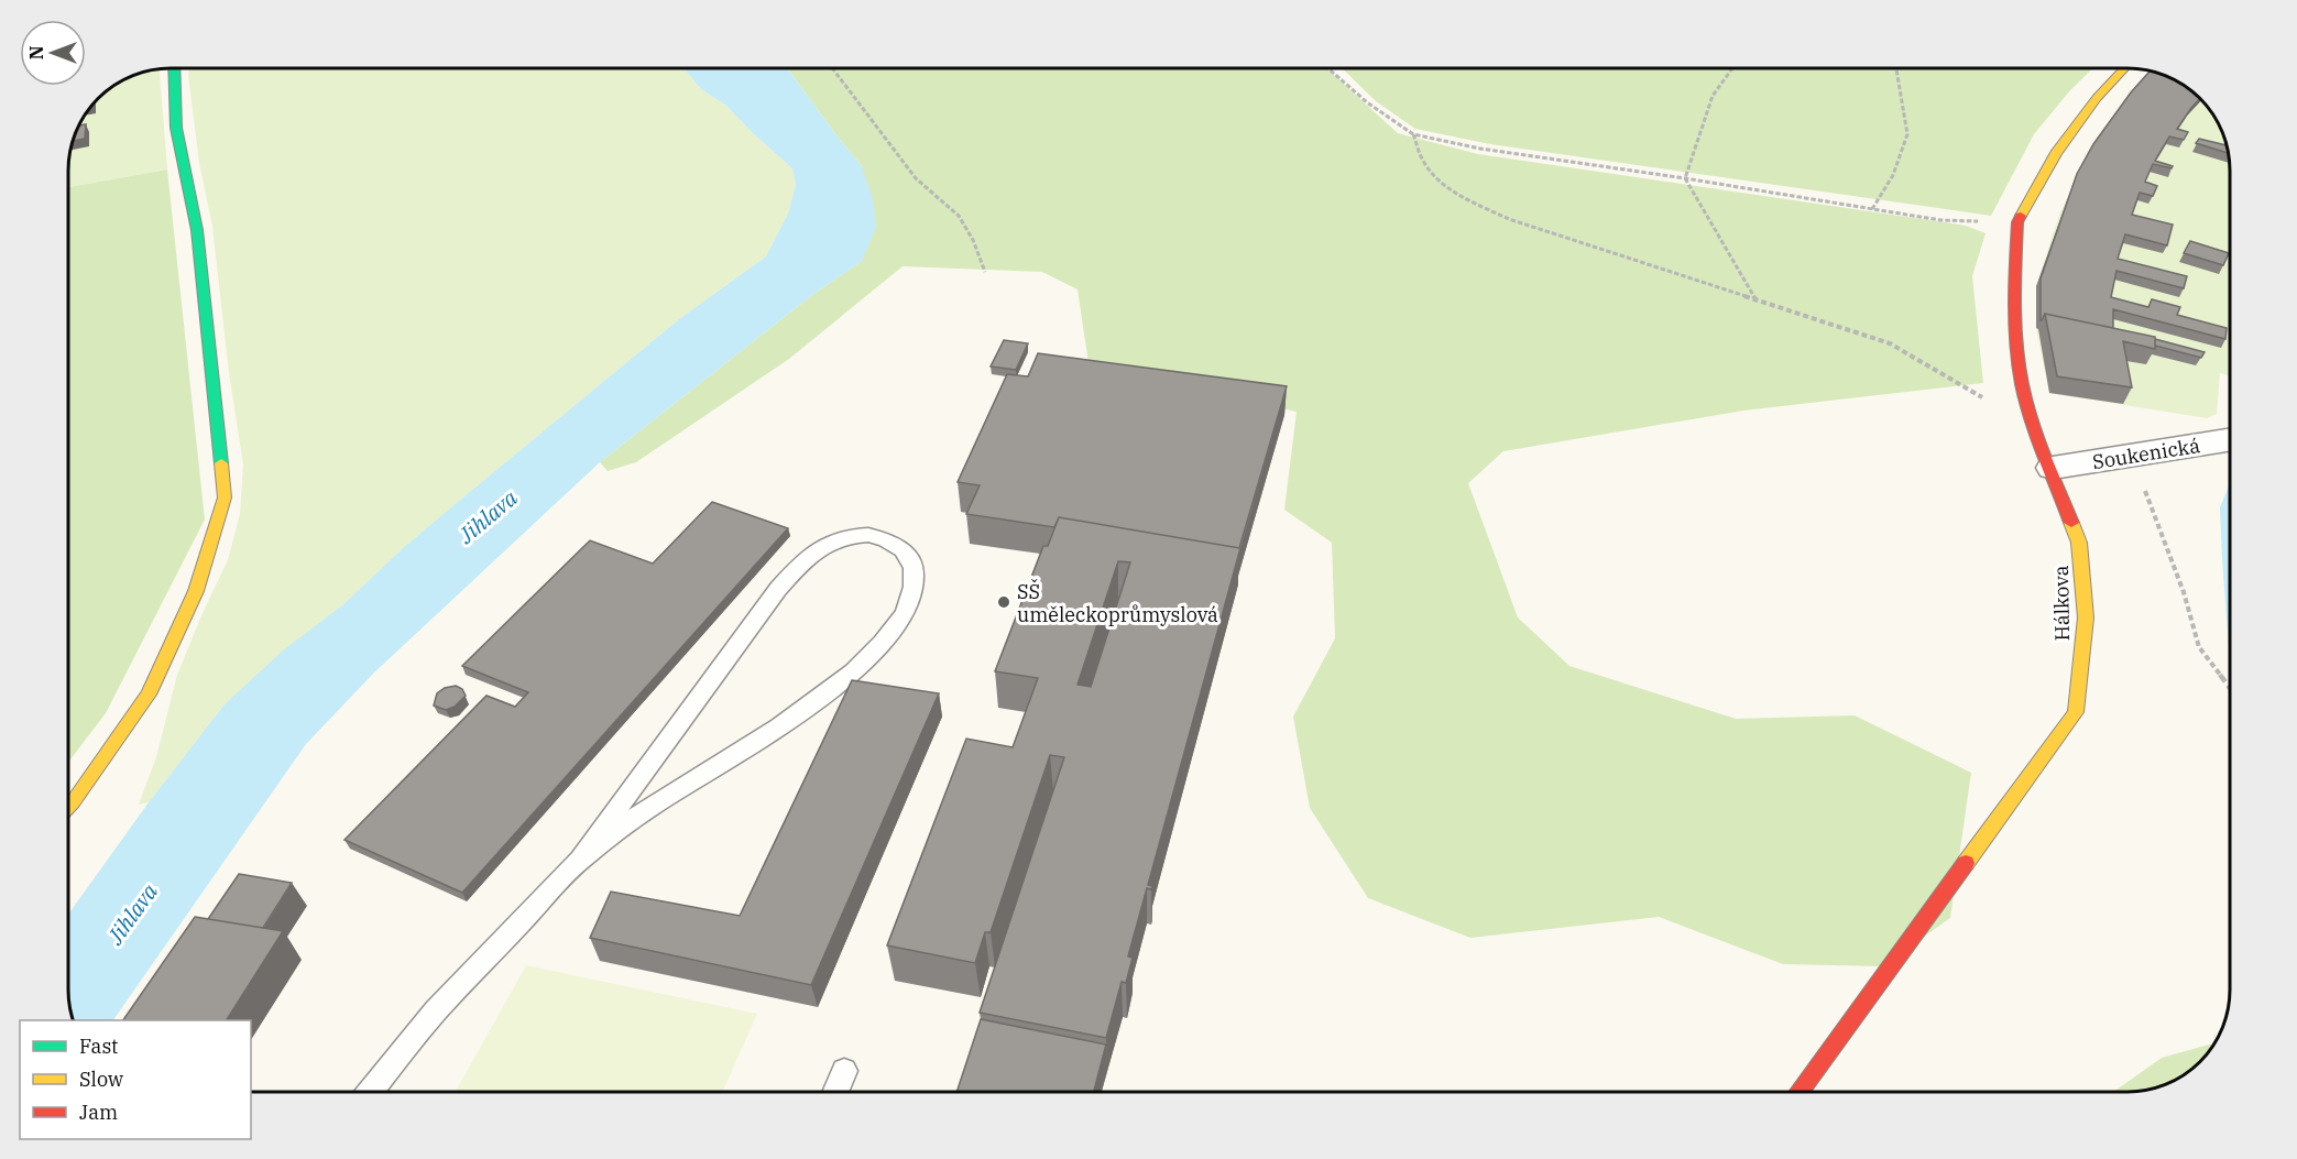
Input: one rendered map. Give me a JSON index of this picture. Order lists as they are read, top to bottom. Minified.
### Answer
{"streets":{"street":["Soukenická","Hálkova"]},"crossings":[["Soukenická","Hálkova"]],"water":["Jihlava"],"places":["SŠ uměleckoprůmyslová"],"legend":["Fast","Slow","Jam"],"north":"left"}
